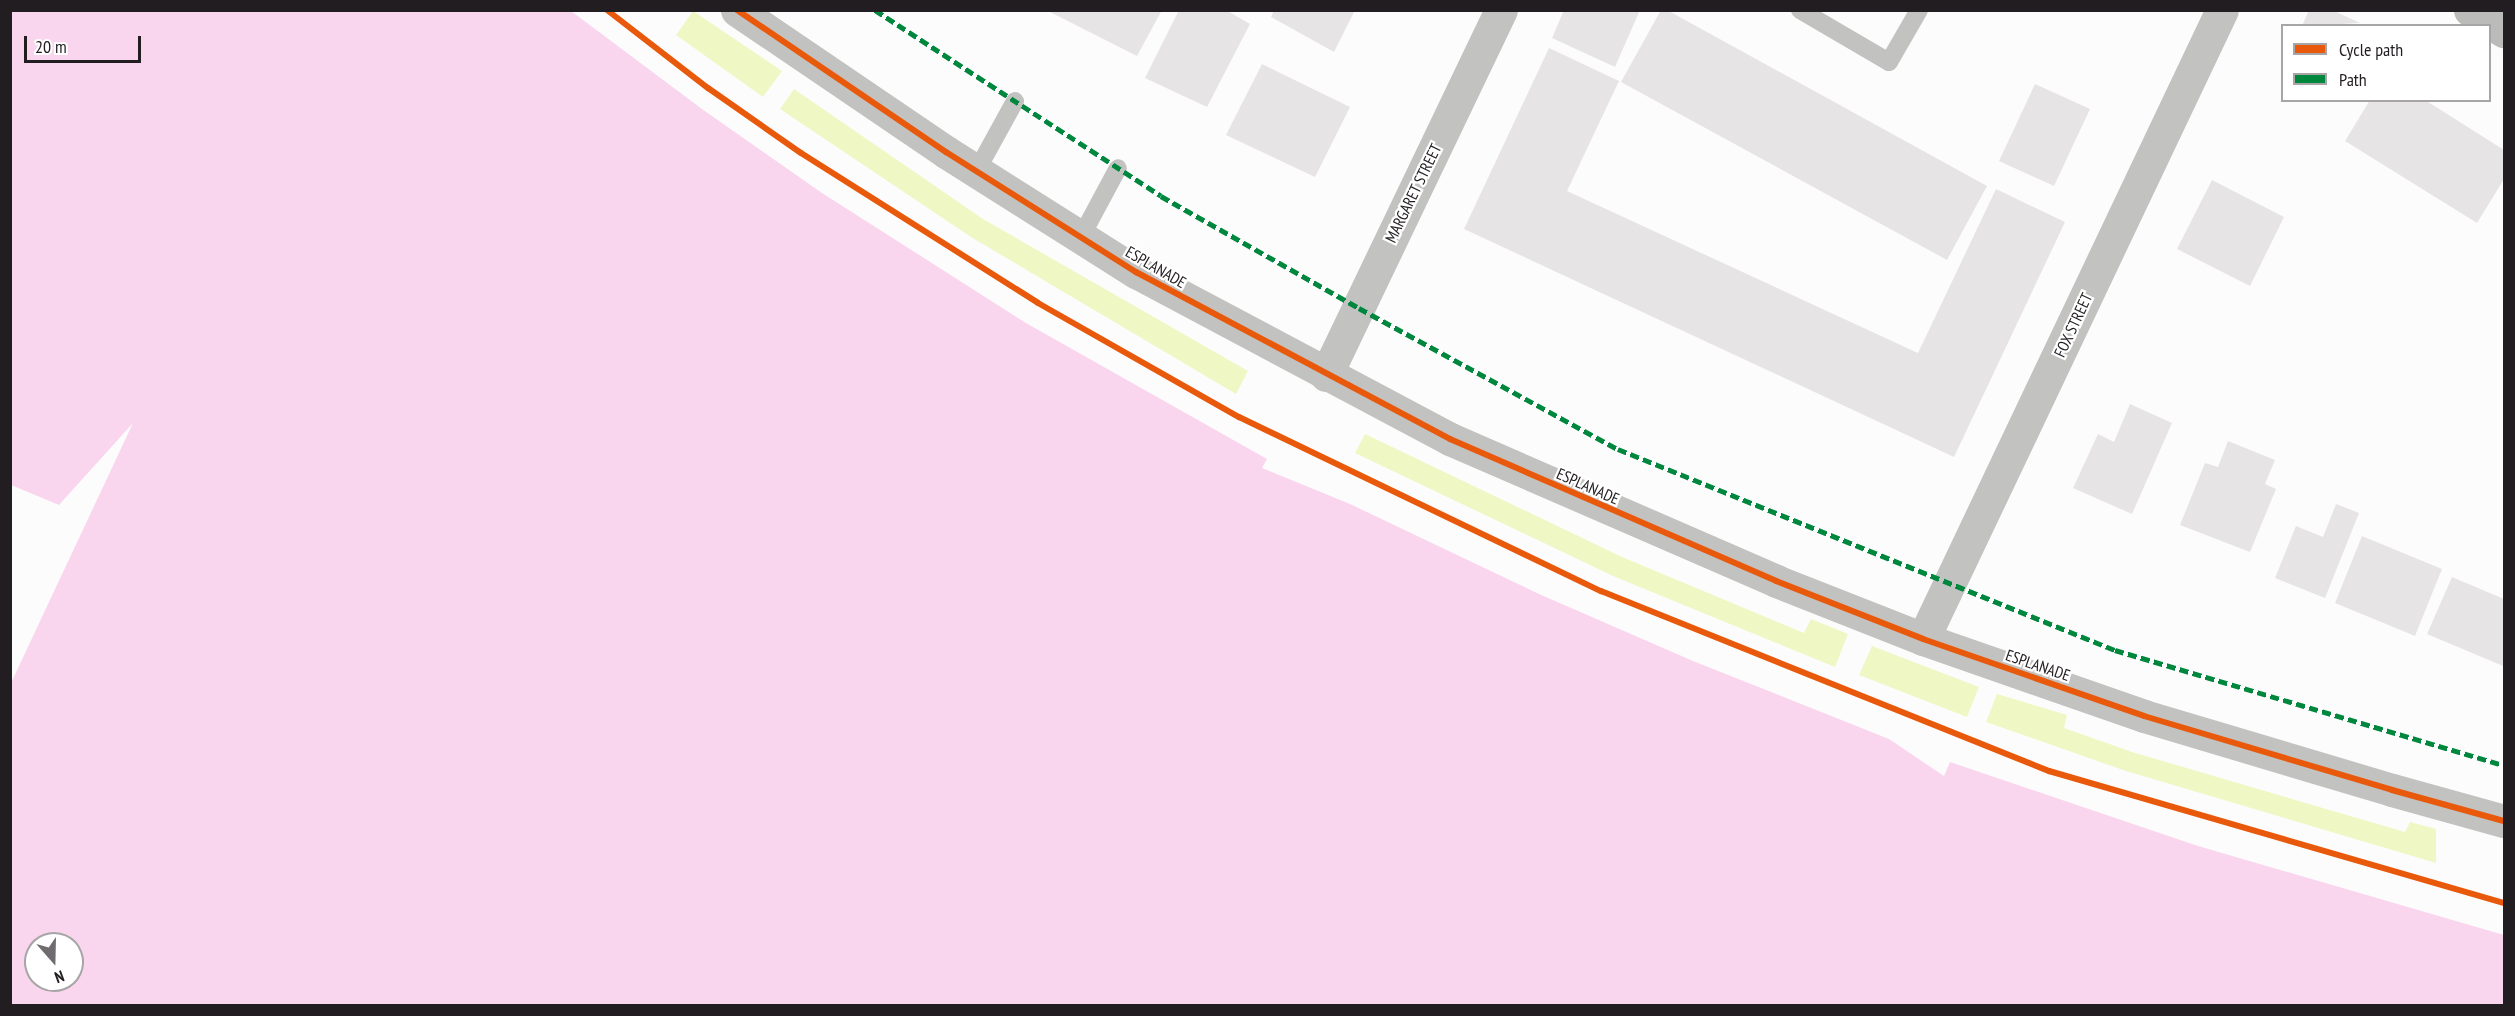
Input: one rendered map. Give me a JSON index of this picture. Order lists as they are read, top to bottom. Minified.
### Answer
{"streets":{"street":["MARGARET STREET","ESPLANADE","FOX STREET"]},"crossings":[["MARGARET STREET","ESPLANADE"],["ESPLANADE","FOX STREET"]],"legend":["Cycle path","Path"],"scale_bar":"20 m","north":"bottom"}
